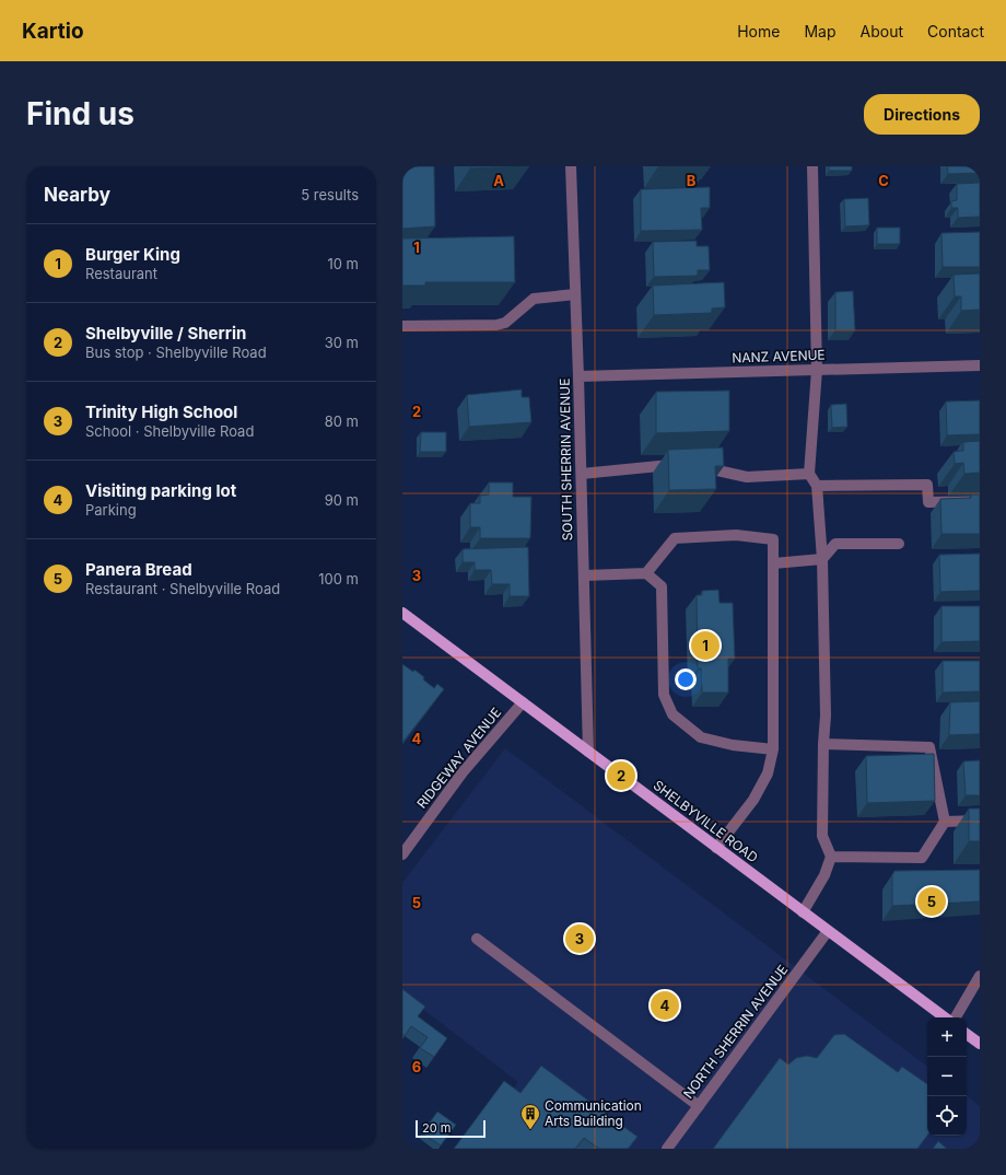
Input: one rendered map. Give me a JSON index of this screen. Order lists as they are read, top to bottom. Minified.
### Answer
{"streets":{"main road":["SHELBYVILLE ROAD"],"street":["NANZ AVENUE","SOUTH SHERRIN AVENUE","RIDGEWAY AVENUE","NORTH SHERRIN AVENUE"]},"crossings":[["NANZ AVENUE","SOUTH SHERRIN AVENUE"],["SOUTH SHERRIN AVENUE","SHELBYVILLE ROAD"],["RIDGEWAY AVENUE","SHELBYVILLE ROAD"],["SHELBYVILLE ROAD","NORTH SHERRIN AVENUE"]],"places":{"building":["Communication Arts Building"]},"scale_bar":"20 m","page":{"header":"Kartio","nav":["Home","Map","About","Contact"],"buttons":"Directions","title":"Find us","heading":["Nearby","5 results"],"list":[{"mark":"1","name":"Burger King","note":"Restaurant","value":"10 m"},{"mark":"2","name":"Shelbyville / Sherrin","note":"Bus stop · Shelbyville Road","value":"30 m"},{"mark":"3","name":"Trinity High School","note":"School · Shelbyville Road","value":"80 m"},{"mark":"4","name":"Visiting parking lot","note":"Parking","value":"90 m"},{"mark":"5","name":"Panera Bread","note":"Restaurant · Shelbyville Road","value":"100 m"}],"pins":["1","2","5","3","4"],"map_buttons":["+","−"],"scale":"20 m"},"grid":{"columns":["A","B","C"],"rows":["1","2","3","4","5","6"]}}
